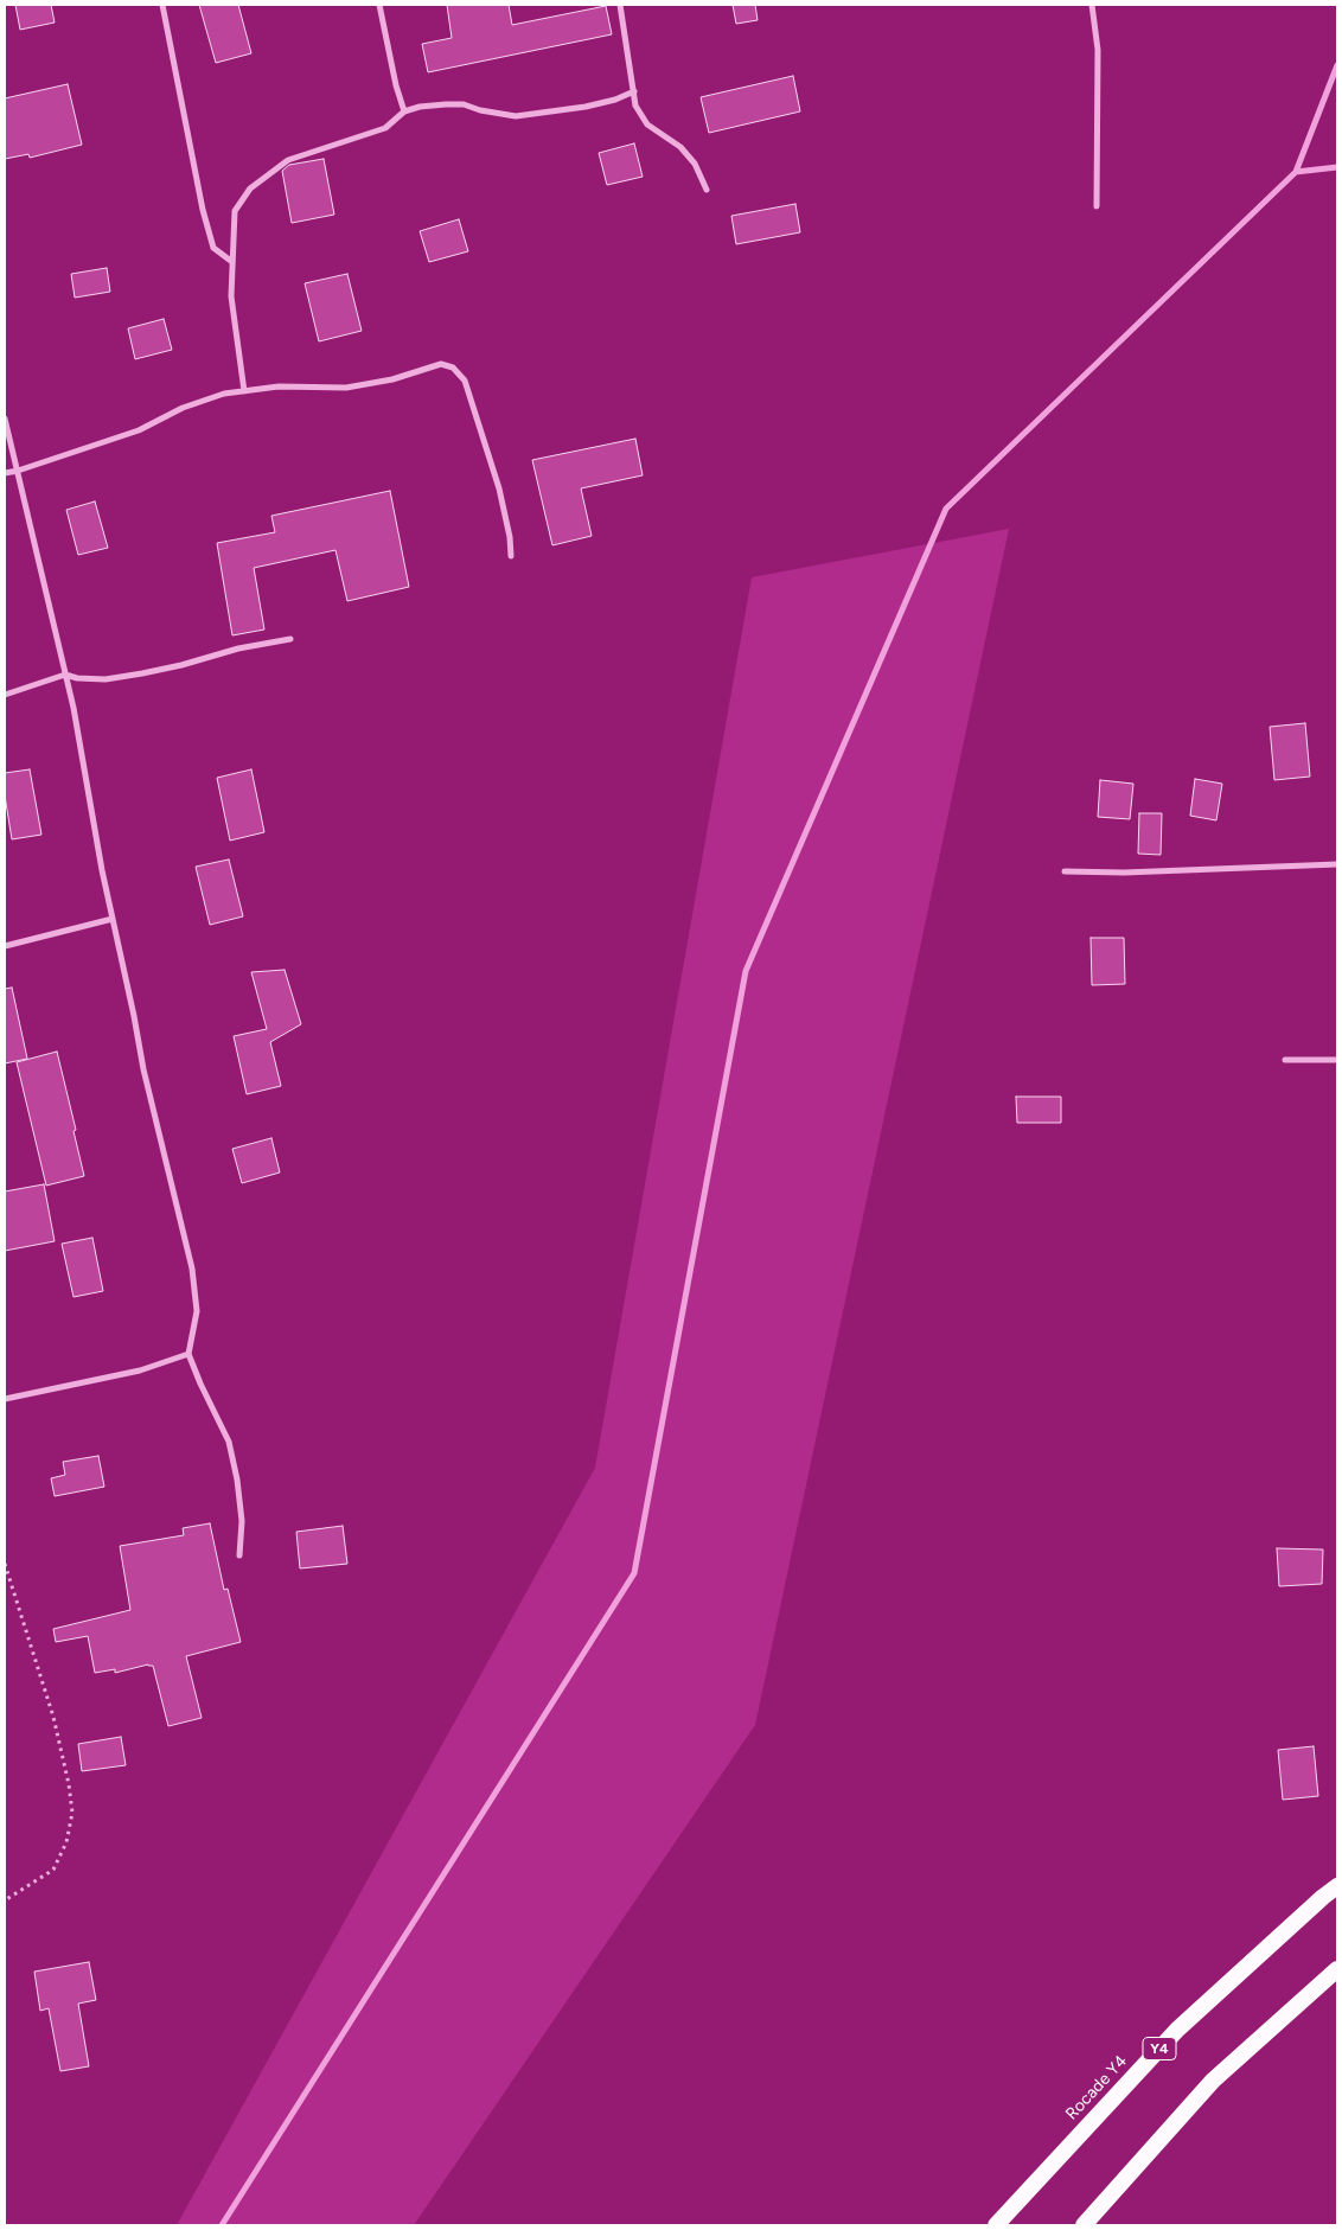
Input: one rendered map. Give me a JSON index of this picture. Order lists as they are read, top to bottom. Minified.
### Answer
{"streets":{"highway":["Y4","Rocade Y4"]}}
